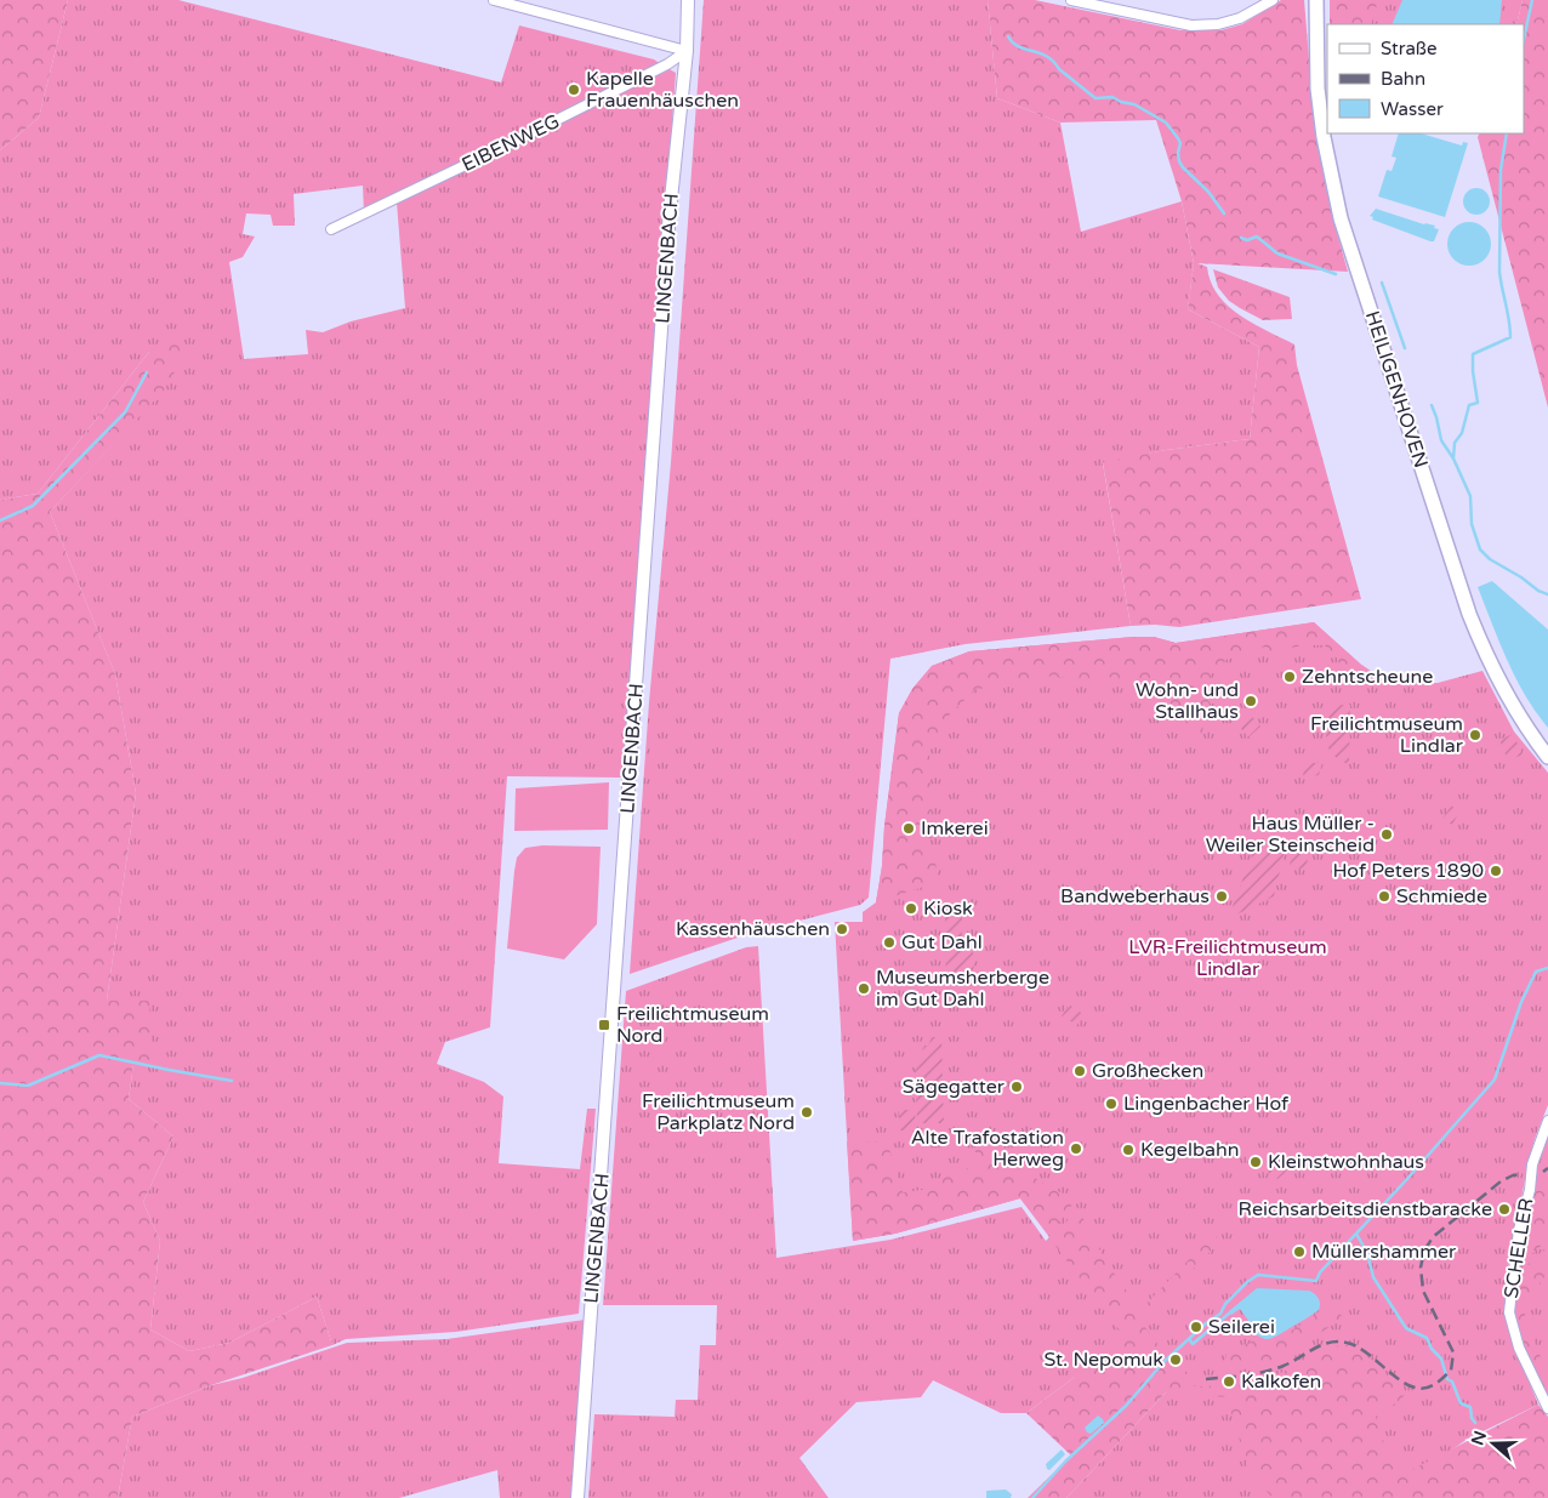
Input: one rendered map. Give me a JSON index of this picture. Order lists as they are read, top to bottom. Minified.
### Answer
{"streets":{"main road":["HEILIGENHOVEN"],"street":["EIBENWEG","LINGENBACH","SCHELLER"]},"crossings":[["EIBENWEG","LINGENBACH"]],"parks":["LVR-Freilichtmuseum Lindlar"],"places":{"other":["Kapelle Frauenhäuschen","Zehntscheune","Wohn- und Stallhaus","Freilichtmuseum Lindlar","Imkerei","Haus Müller - Weiler Steinscheid","Hof Peters 1890","Bandweberhaus","Schmiede","Kiosk","Kassenhäuschen","Gut Dahl","Museumsherberge im Gut Dahl","Großhecken","Sägegatter","Lingenbacher Hof","Freilichtmuseum Parkplatz Nord","Alte Trafostation Herweg","Kegelbahn","Kleinstwohnhaus","Reichsarbeitsdienstbaracke","Müllershammer","Seilerei","St. Nepomuk","Kalkofen"],"transit":["Freilichtmuseum Nord"]},"legend":["Straße","Bahn","Wasser"],"north":"left"}
